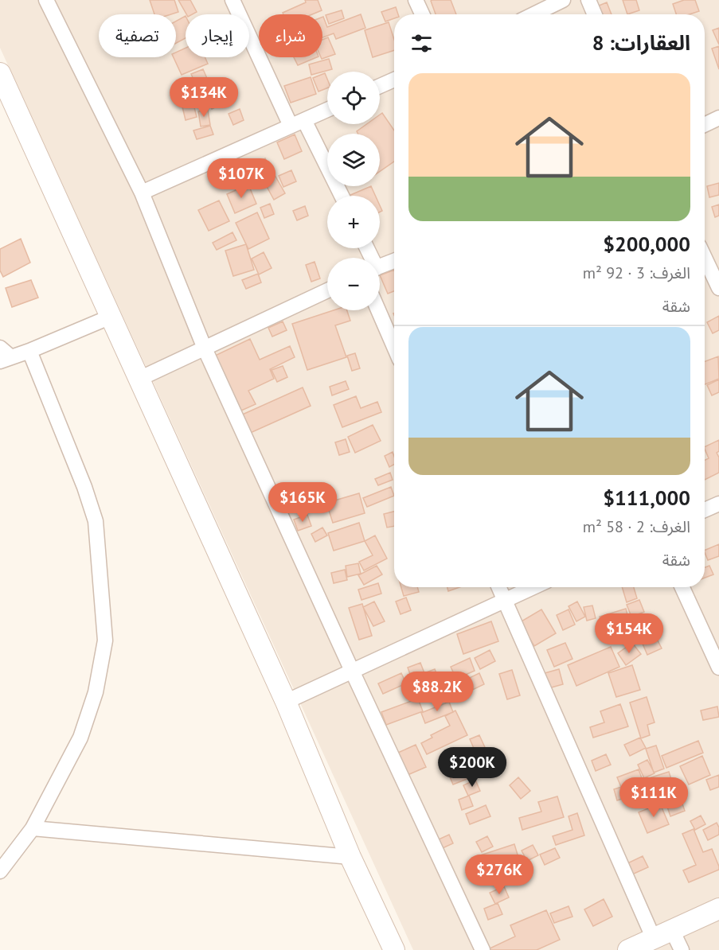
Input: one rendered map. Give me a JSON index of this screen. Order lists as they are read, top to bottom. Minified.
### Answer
{"page":{"chip":["شراء","إيجار","تصفية"],"heading":"العقارات: 8","map_buttons":["+","−"],"list":[{"name":"$200,000","note":"الغرف: 3 · 92 m² · شقة"},{"name":"$111,000","note":"الغرف: 2 · 58 m² · شقة"}],"price":["$134K","$107K","$165K","$154K","$88.2K","$200K","$111K","$276K"]}}
